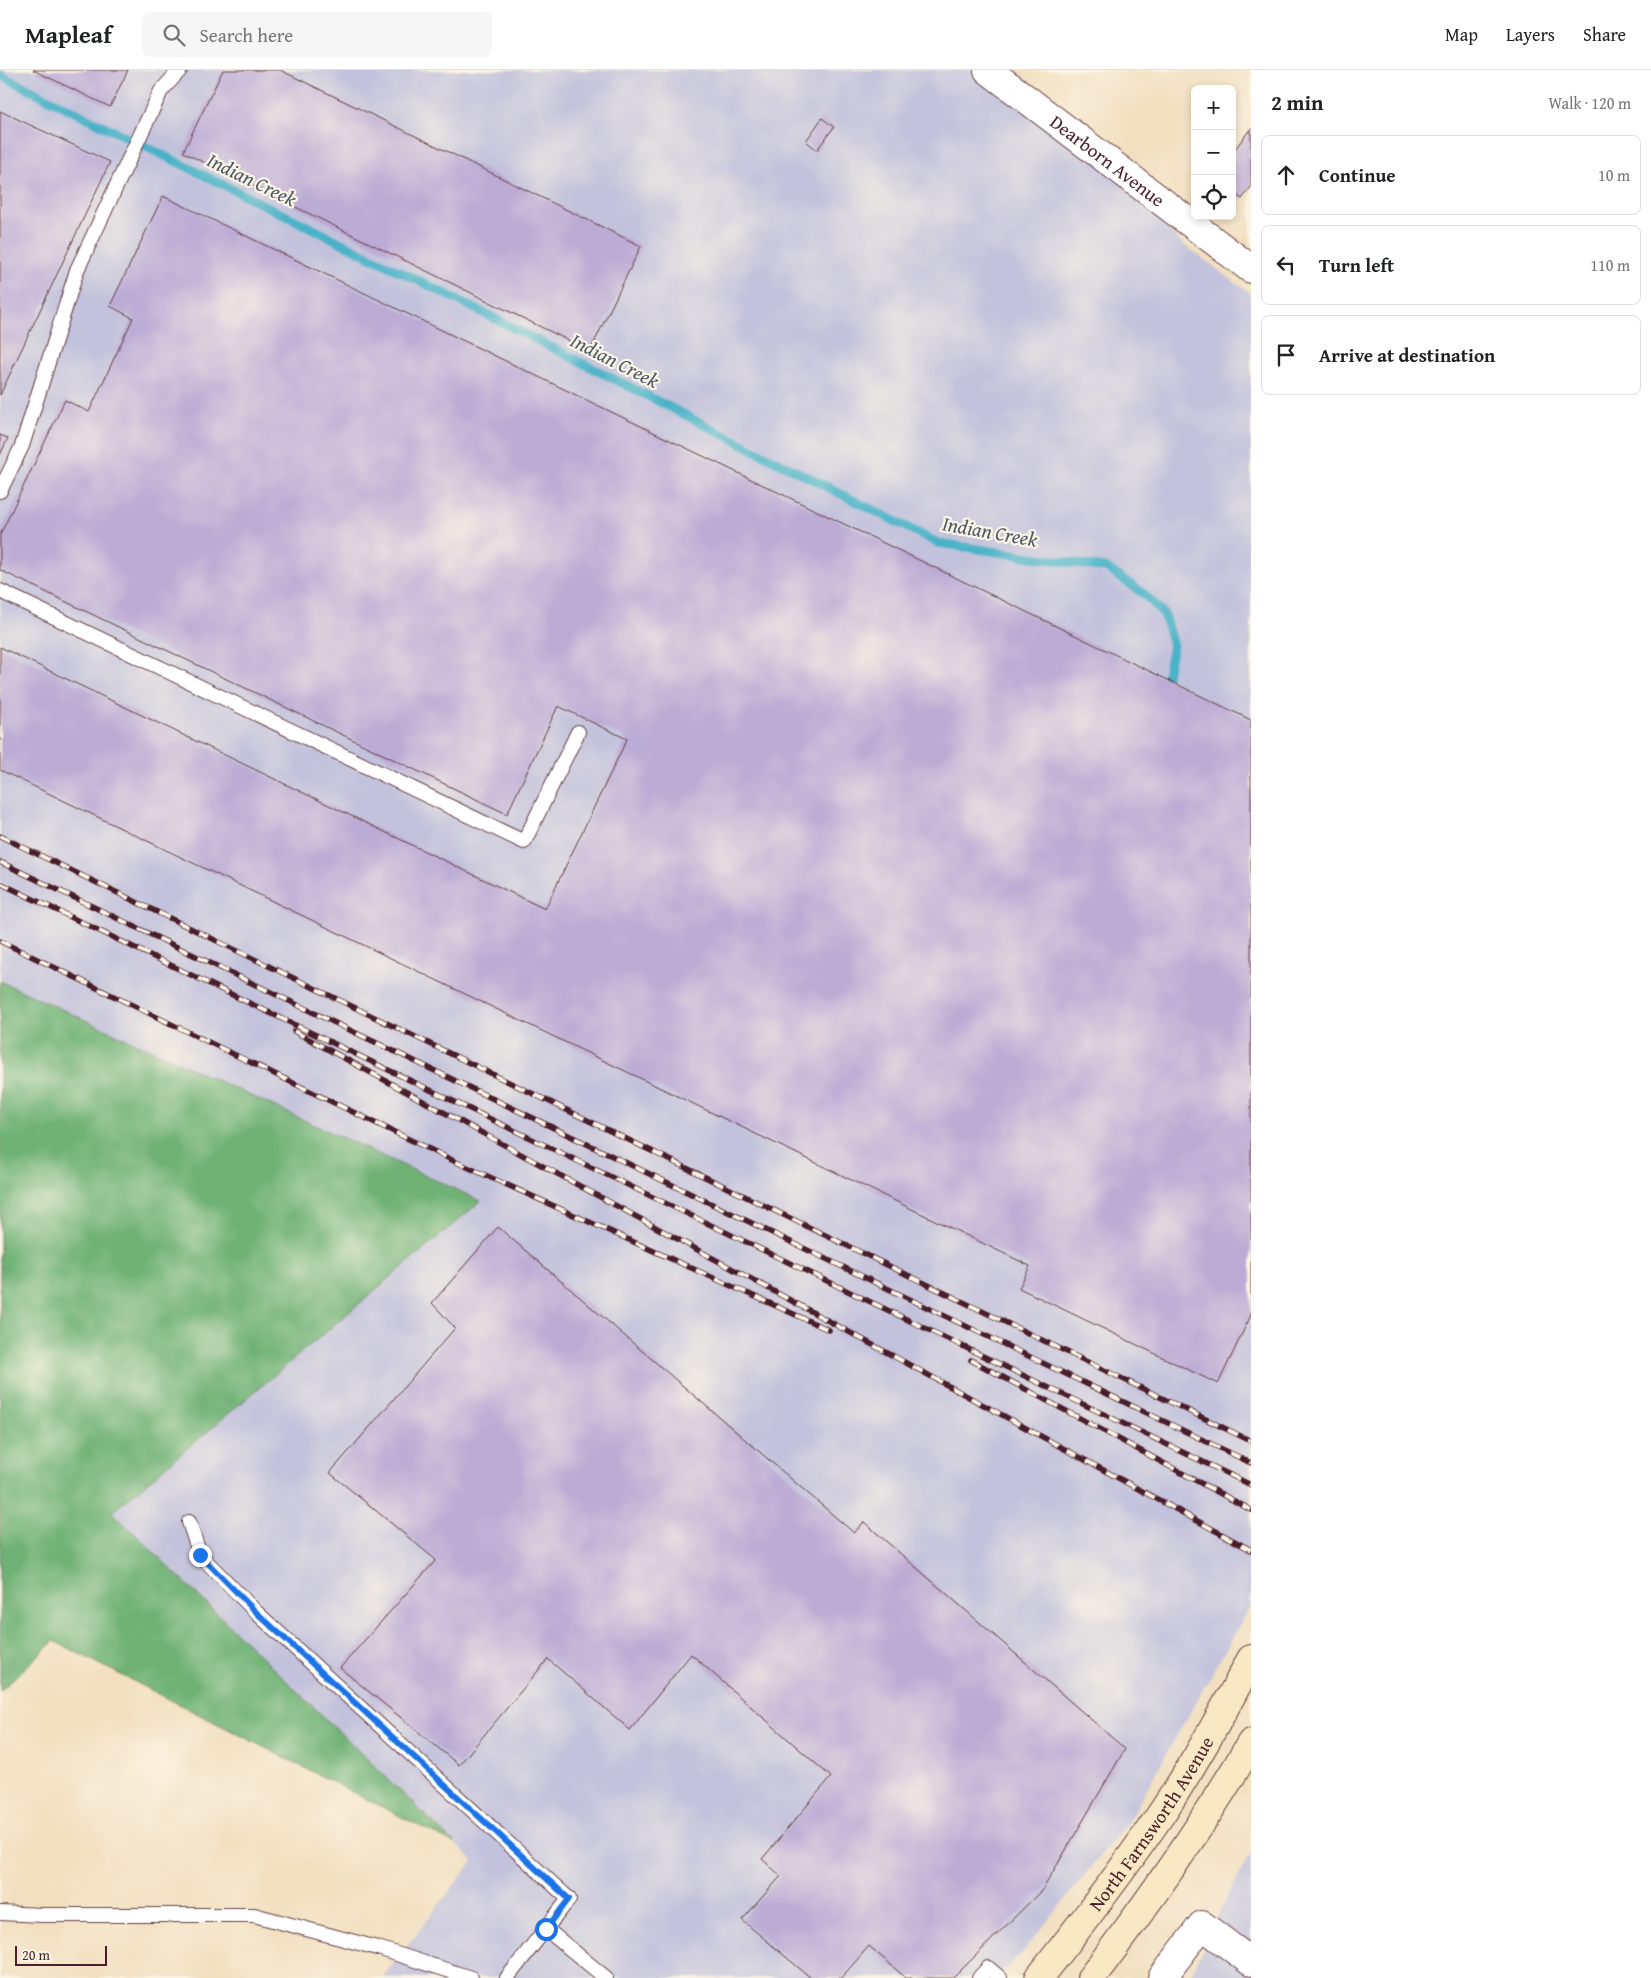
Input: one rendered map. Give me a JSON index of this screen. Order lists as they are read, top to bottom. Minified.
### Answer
{"streets":{"main road":["North Farnsworth Avenue"],"street":["Dearborn Avenue"]},"water":["Indian Creek"],"scale_bar":"20 m","page":{"header":"Mapleaf","search":"Search here","nav":["Map","Layers","Share"],"heading":["2 min","Walk · 120 m"],"map_buttons":["+","−"],"list":[["Continue","10 m"],["Turn left","110 m"],"Arrive at destination"],"scale":"20 m"}}
